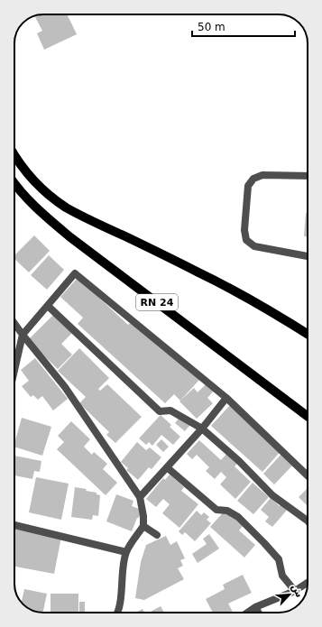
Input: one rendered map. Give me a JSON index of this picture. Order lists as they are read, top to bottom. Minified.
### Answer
{"streets":{"main road":["RN 24"]},"scale_bar":"50 m","north":"top right"}
